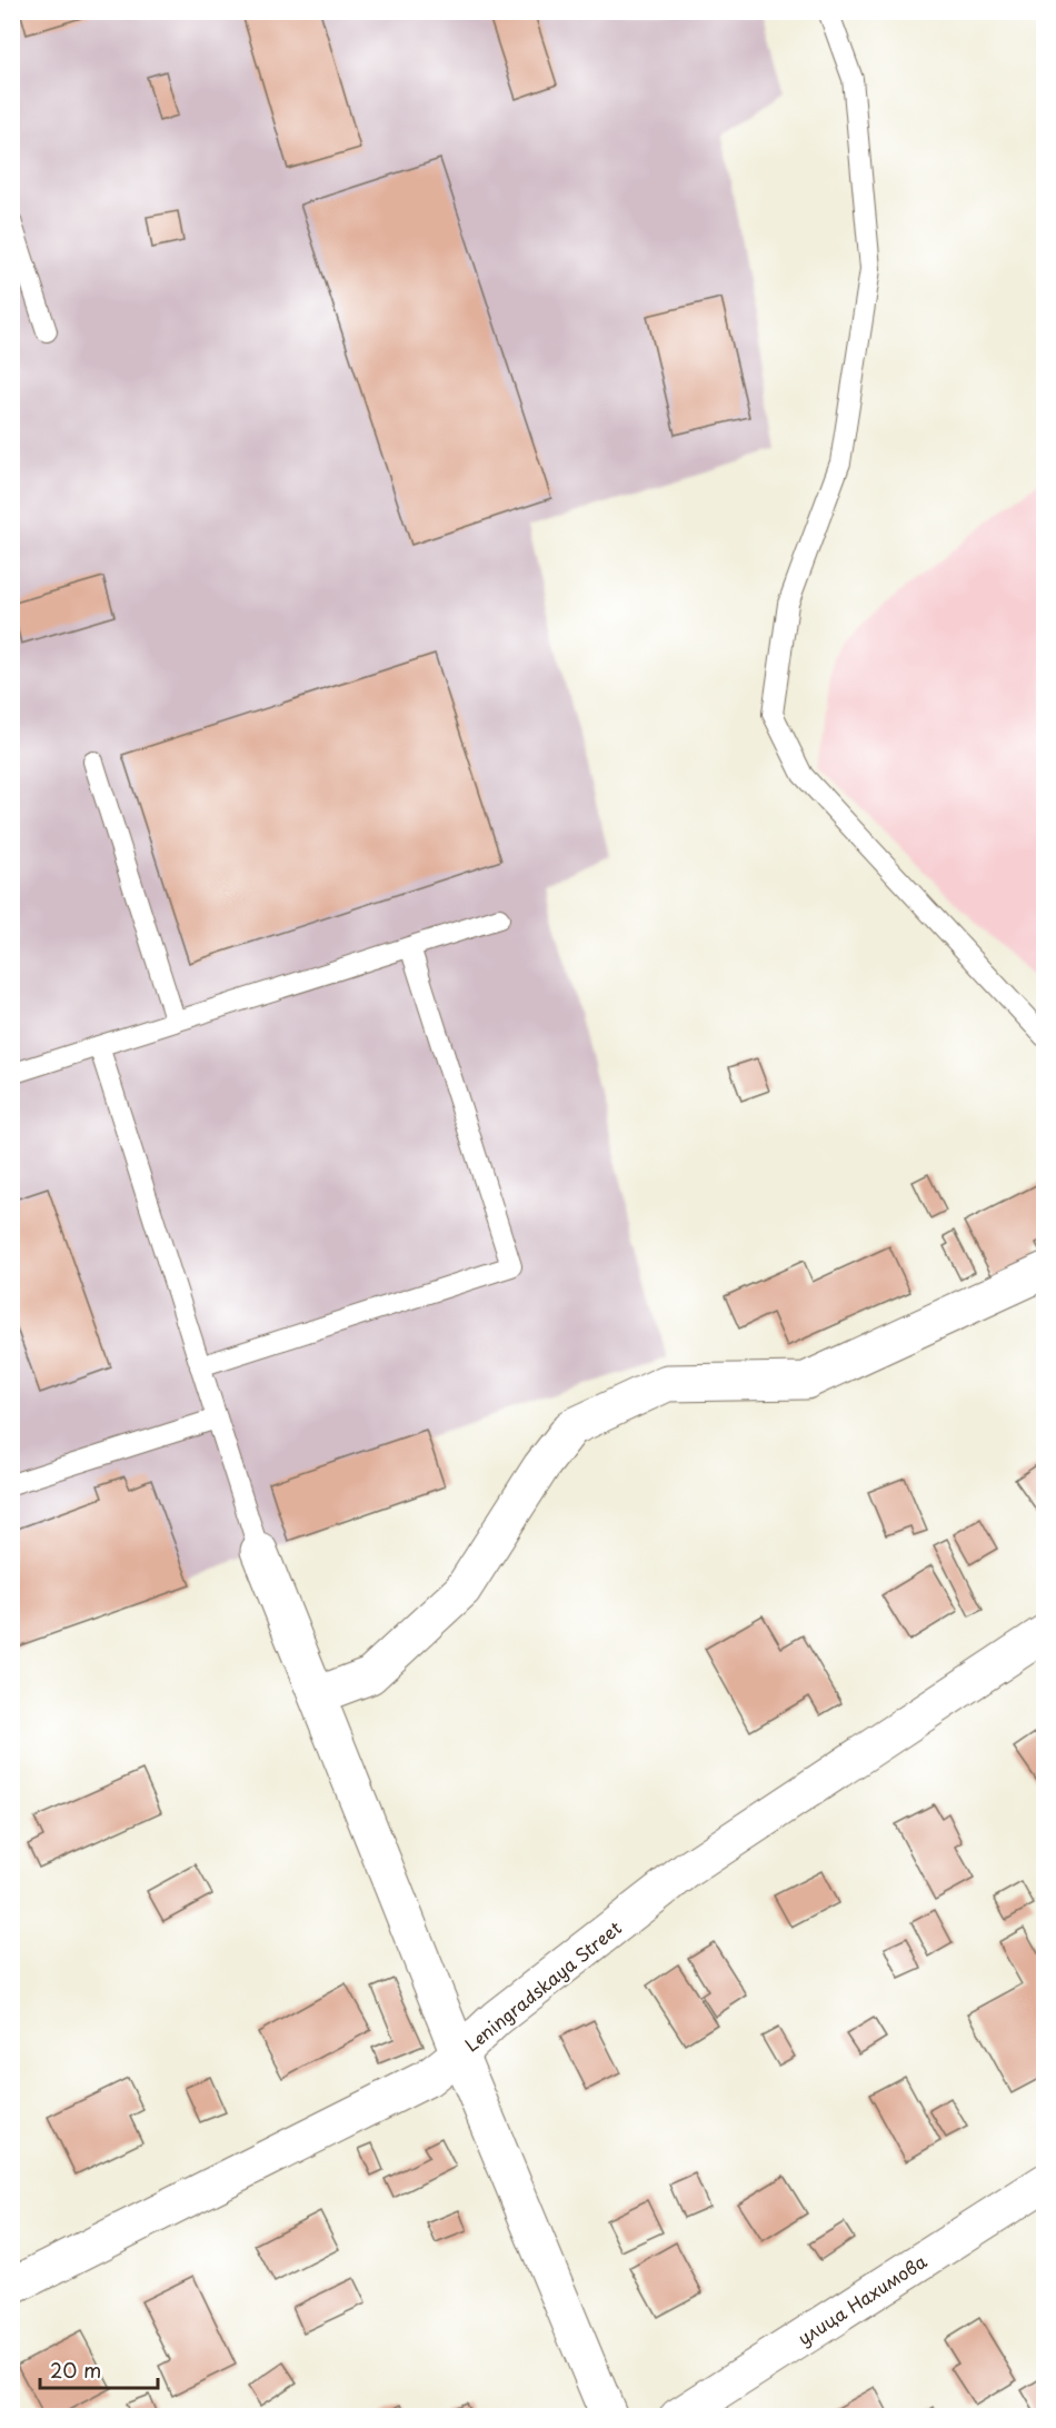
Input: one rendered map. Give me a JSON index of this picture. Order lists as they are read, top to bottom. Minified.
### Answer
{"streets":{"street":["Leningradskaya Street","улица Нахимова"]},"scale_bar":"20 m"}
